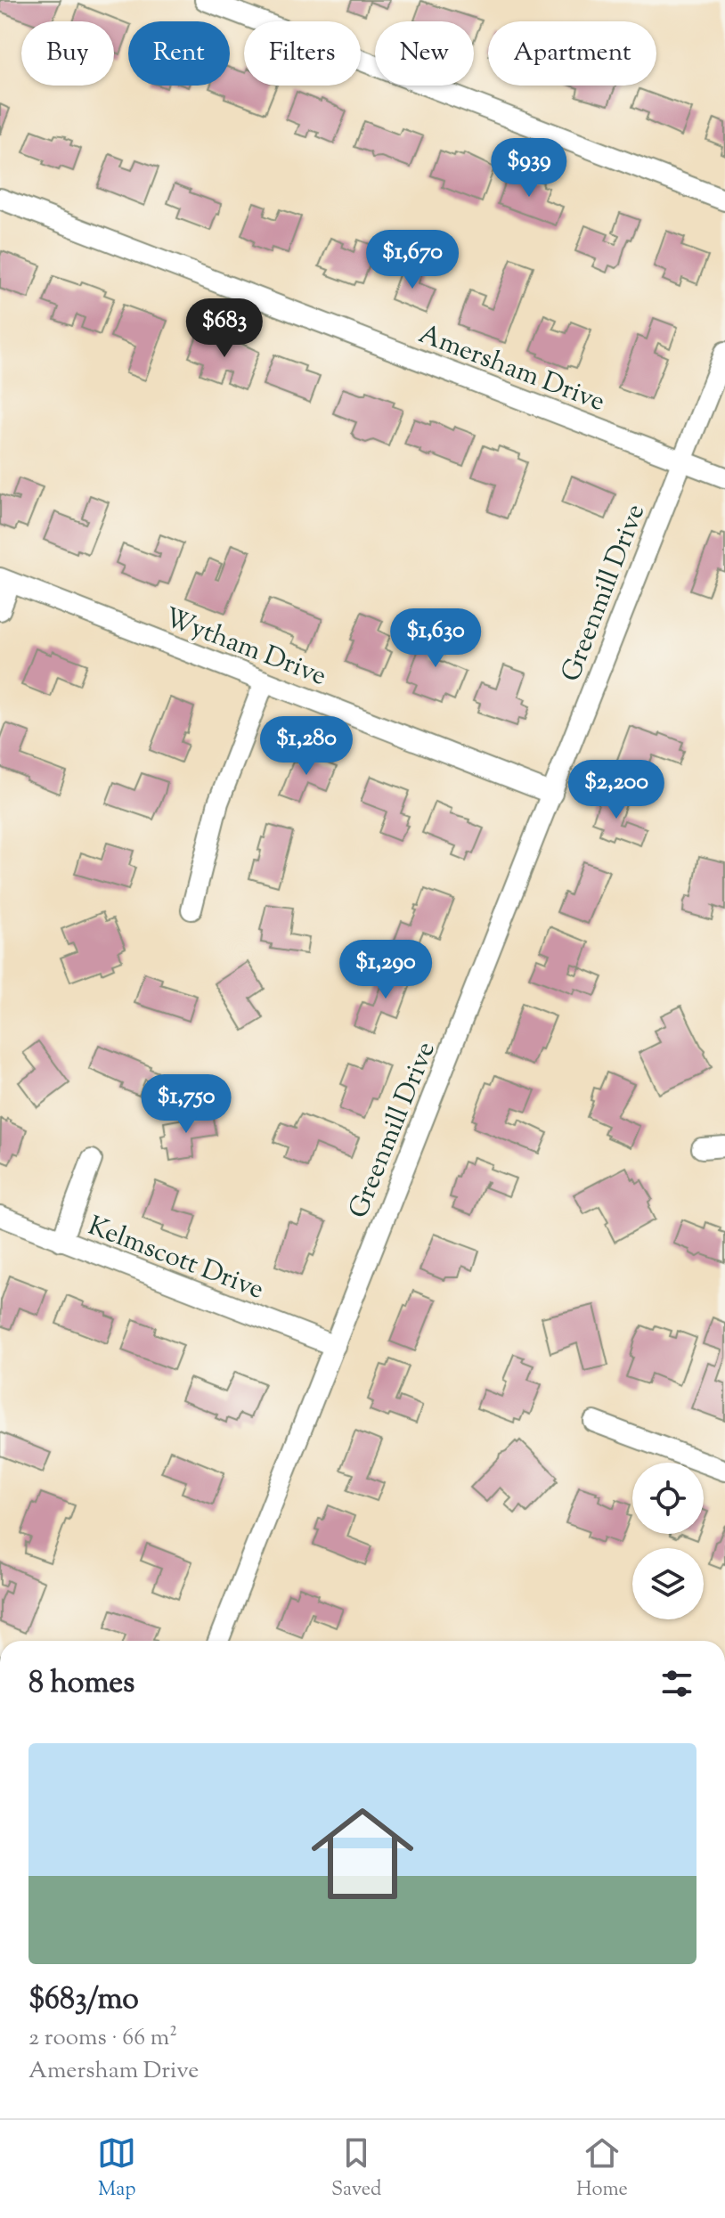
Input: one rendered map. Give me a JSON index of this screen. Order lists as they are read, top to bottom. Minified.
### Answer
{"streets":{"street":["Amersham Drive","Greenmill Drive","Wytham Drive","Kelmscott Drive"]},"crossings":[["Amersham Drive","Greenmill Drive"],["Greenmill Drive","Wytham Drive"],["Greenmill Drive","Kelmscott Drive"]],"page":{"chip":["Buy","Rent","Filters","New","Apartment"],"price":["$939","$1,670","$683","$1,630","$1,280","$2,200","$1,290","$1,750"],"heading":"8 homes","list":[{"name":"$683/mo","note":"2 rooms · 66 m² · Amersham Drive"}],"tabs":["Map","Saved","Home"]}}
